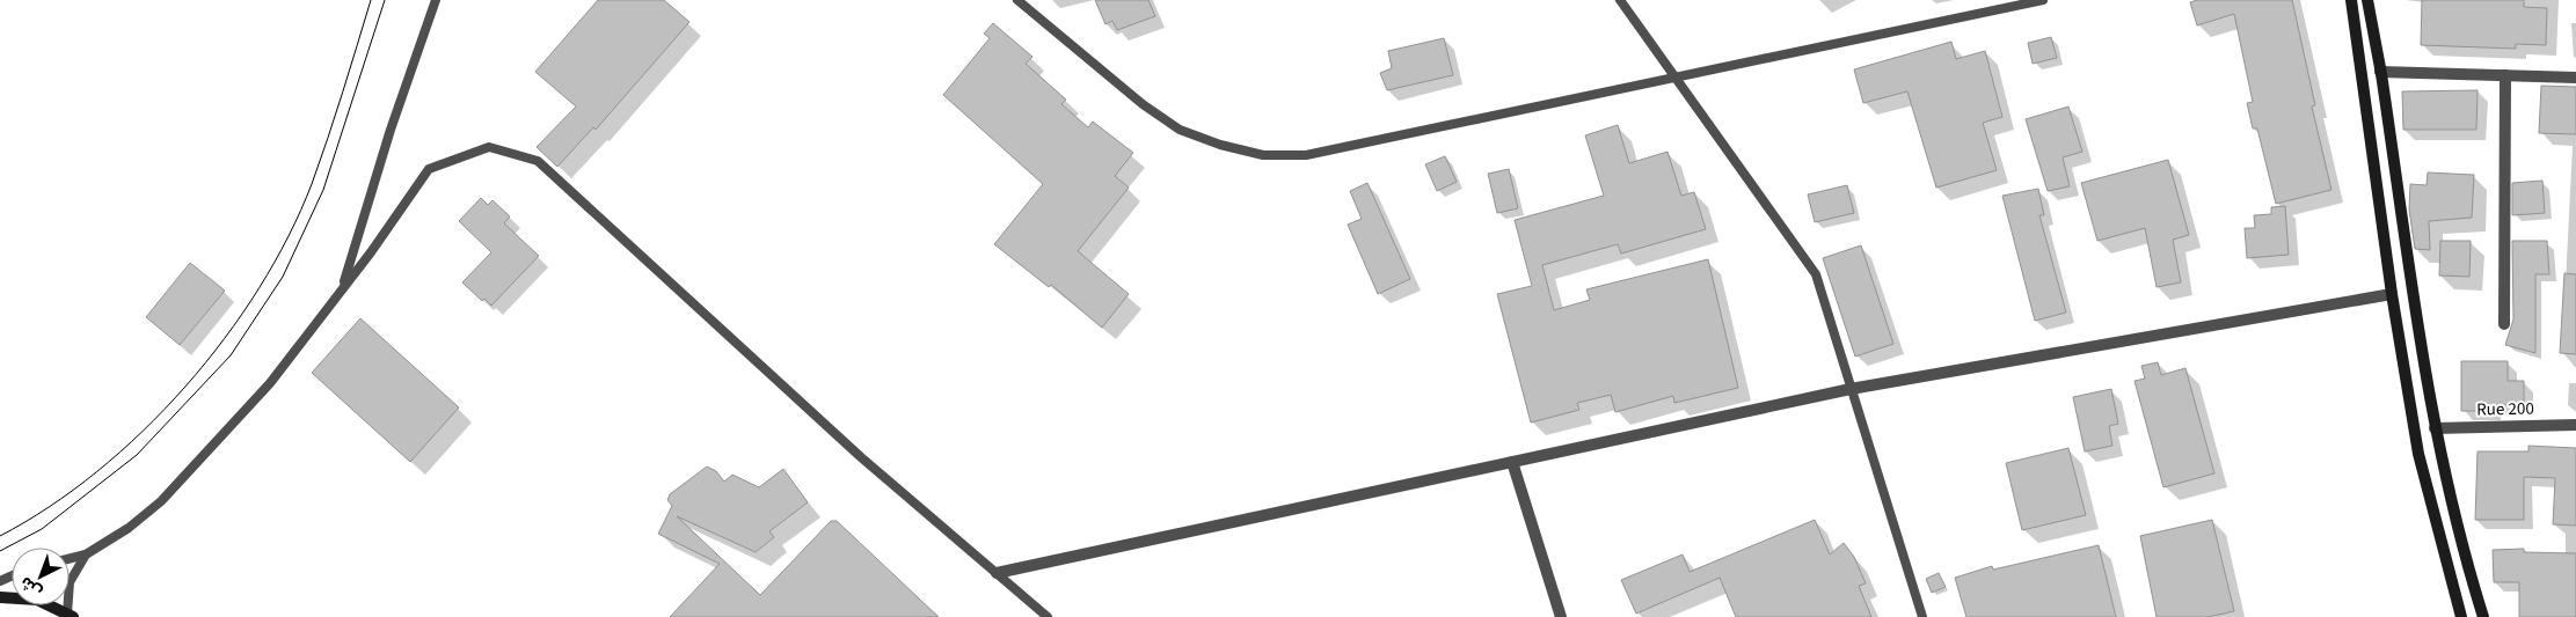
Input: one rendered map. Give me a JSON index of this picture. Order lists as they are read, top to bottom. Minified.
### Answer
{"streets":{"street":["Rue 200"]},"north":"bottom left"}
